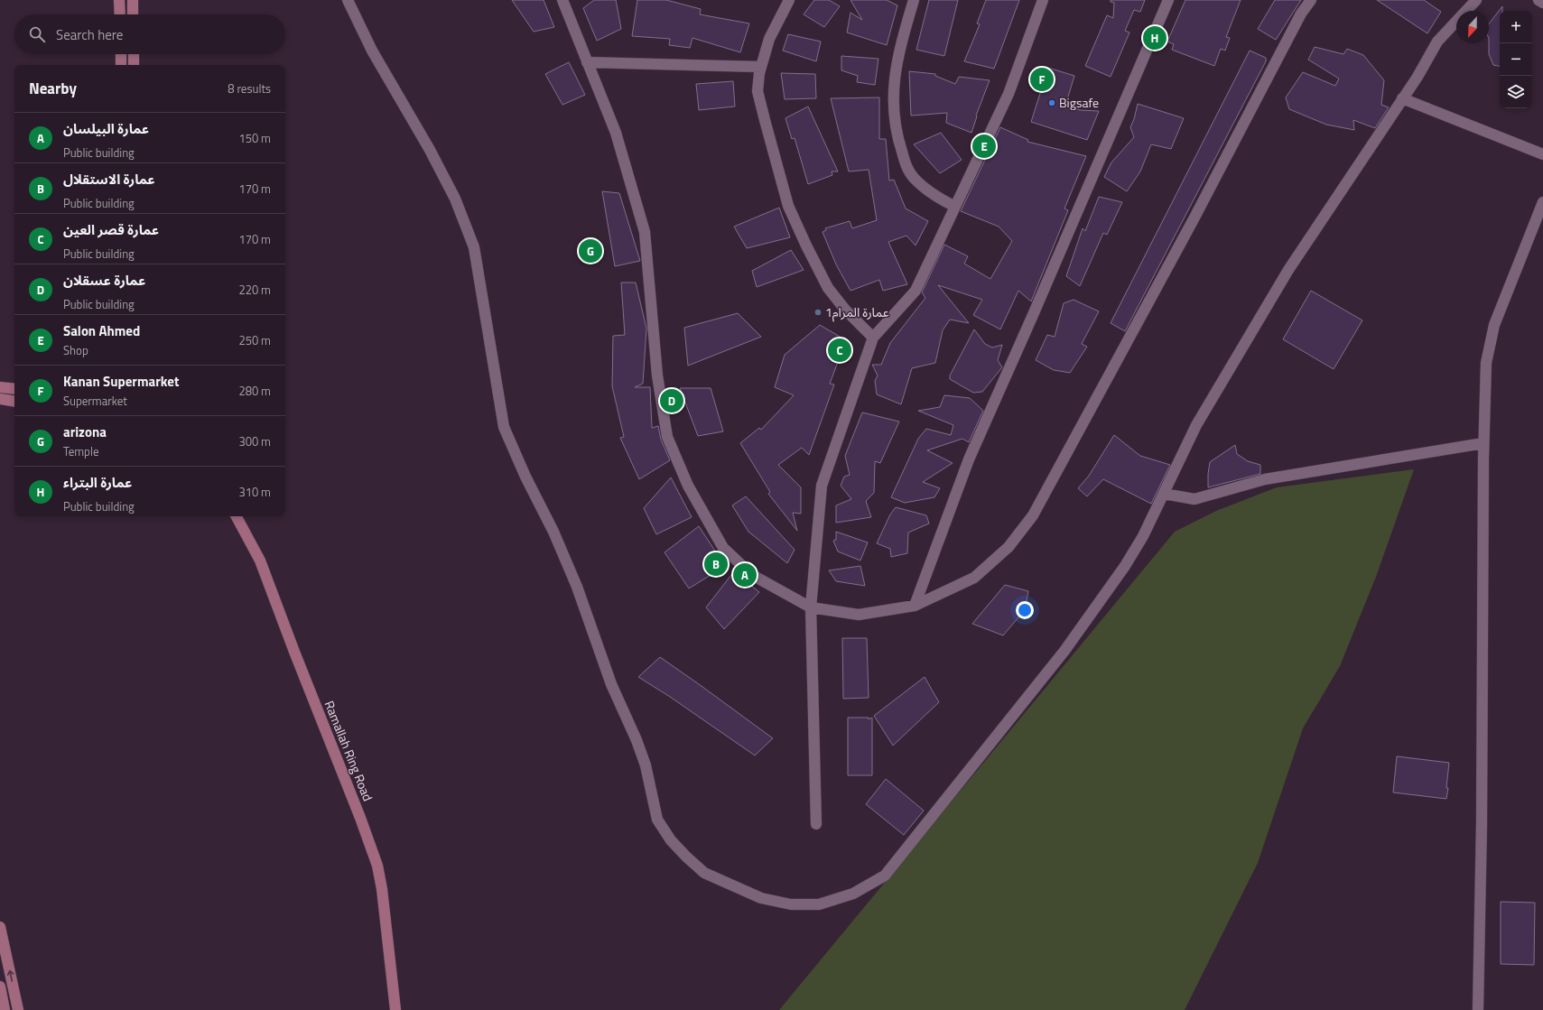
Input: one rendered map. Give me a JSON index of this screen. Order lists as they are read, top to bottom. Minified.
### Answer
{"streets":{"street":["Ramallah Ring Road"]},"places":["Bigsafe","عمارة المرام1"],"north":"bottom","page":{"map_buttons":["+","−"],"search":"Search here","pins":["H","F","E","G","C","D","B","A"],"heading":["Nearby","8 results"],"list":[{"mark":"A","name":"عمارة البيلسان","note":"Public building","value":"150 m"},{"mark":"B","name":"عمارة الاستقلال","note":"Public building","value":"170 m"},{"mark":"C","name":"عمارة قصر العين","note":"Public building","value":"170 m"},{"mark":"D","name":"عمارة عسقلان","note":"Public building","value":"220 m"},{"mark":"E","name":"Salon Ahmed","note":"Shop","value":"250 m"},{"mark":"F","name":"Kanan Supermarket","note":"Supermarket","value":"280 m"},{"mark":"G","name":"arizona","note":"Temple","value":"300 m"},{"mark":"H","name":"عمارة البتراء","note":"Public building","value":"310 m"}]}}
